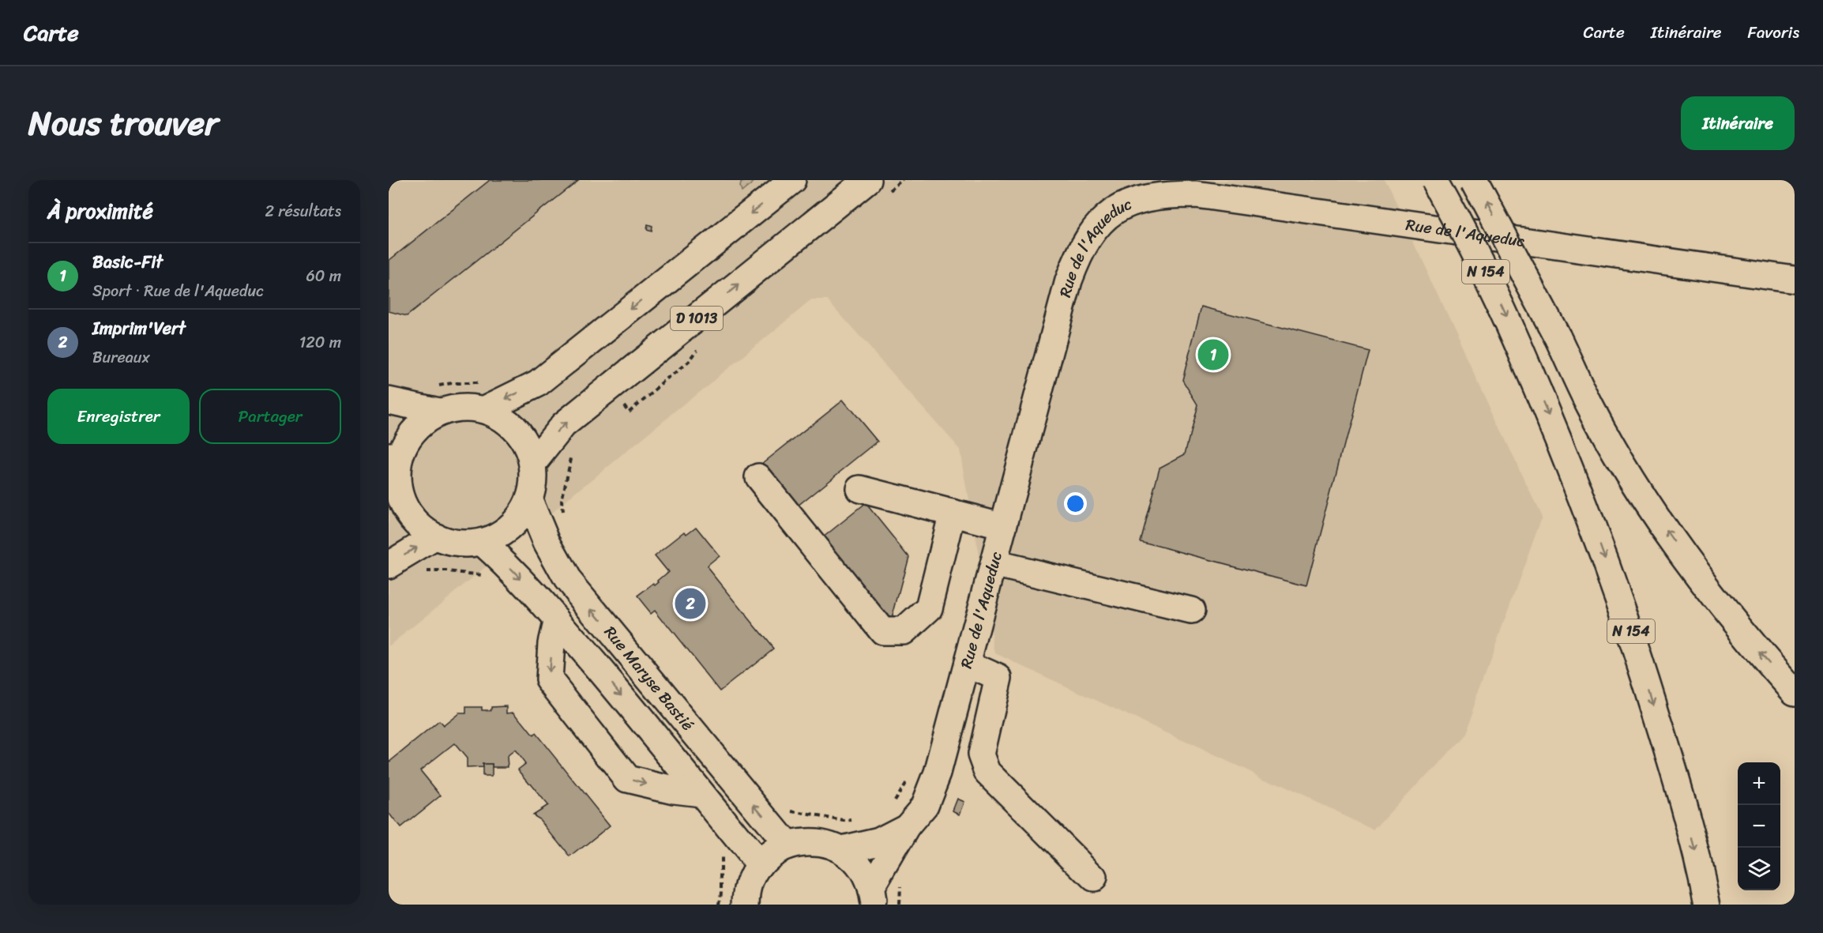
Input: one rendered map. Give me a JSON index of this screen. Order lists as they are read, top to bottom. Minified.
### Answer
{"streets":{"main road":["Rue de l'Aqueduc","N 154","D 1013","Rue Maryse Bastié"]},"crossings":[["D 1013","Rue Maryse Bastié"]],"page":{"header":"Carte","nav":["Carte","Itinéraire","Favoris"],"title":"Nous trouver","buttons":["Itinéraire",["Enregistrer","Partager"]],"heading":["À proximité","2 résultats"],"list":[{"mark":"1","name":"Basic-Fit","note":"Sport · Rue de l'Aqueduc","value":"60 m"},{"mark":"2","name":"Imprim'Vert","note":"Bureaux","value":"120 m"}],"pins":["1","2"],"map_buttons":["+","−"]}}
